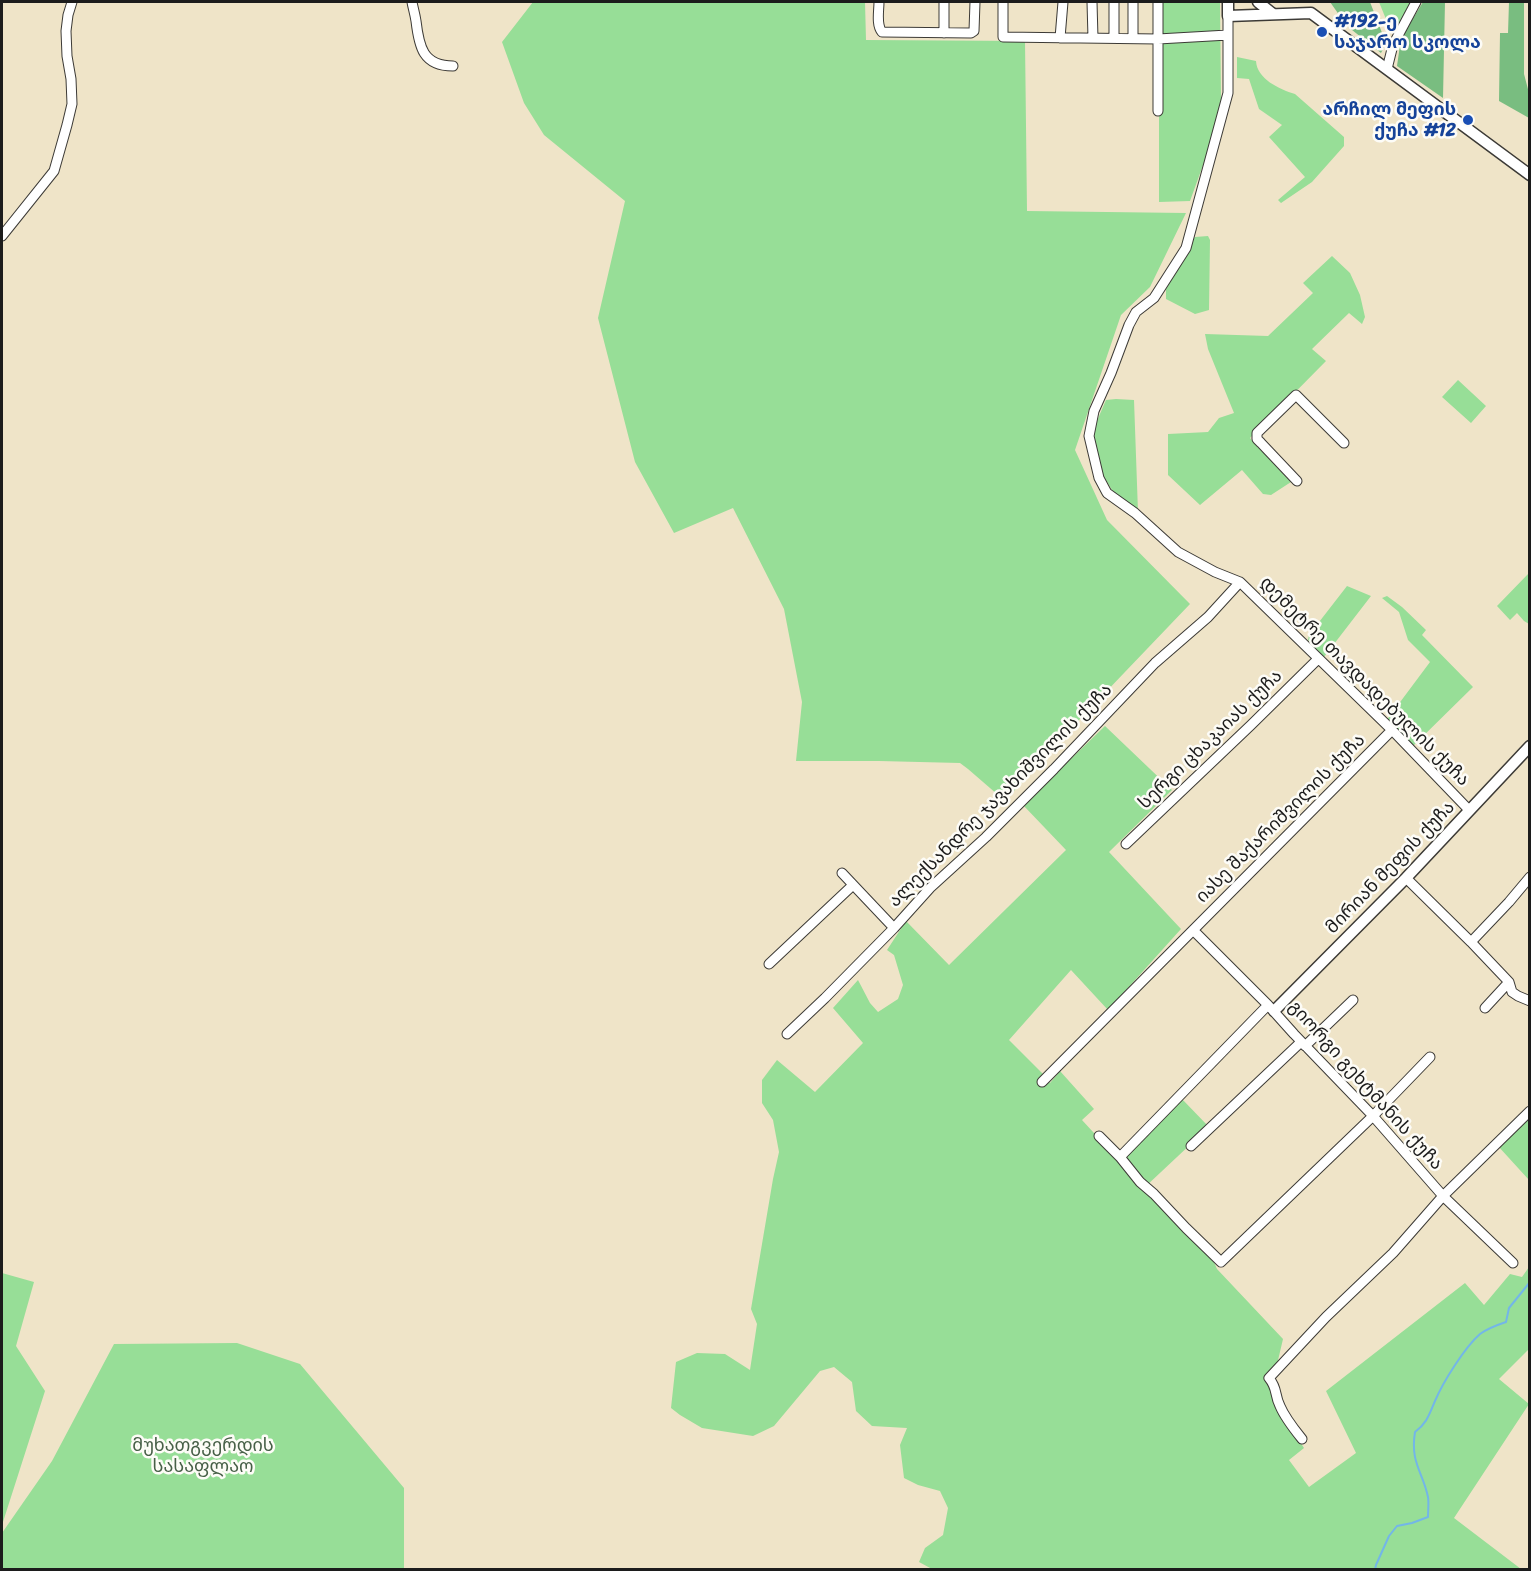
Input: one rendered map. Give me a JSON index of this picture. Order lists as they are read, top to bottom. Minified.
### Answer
{"streets":{"street":["დემეტრე თავდადებულის ქუჩა","სერგი ცხაკაიას ქუჩა","ალექსანდრე ჯავახიშვილის ქუჩა","იასე შაქარიშვილის ქუჩა","მირიან მეფის ქუჩა","გიორგი გეხტმანის ქუჩა"]},"crossings":[["დემეტრე თავდადებულის ქუჩა","სერგი ცხაკაიას ქუჩა"],["დემეტრე თავდადებულის ქუჩა","ალექსანდრე ჯავახიშვილის ქუჩა"],["დემეტრე თავდადებულის ქუჩა","იასე შაქარიშვილის ქუჩა"],["დემეტრე თავდადებულის ქუჩა","მირიან მეფის ქუჩა"],["იასე შაქარიშვილის ქუჩა","გიორგი გეხტმანის ქუჩა"],["მირიან მეფის ქუჩა","გიორგი გეხტმანის ქუჩა"]],"parks":["მუხათგვერდის სასაფლაო"],"places":["#192-ე საჯარო სკოლა","არჩილ მეფის ქუჩა #12"]}
